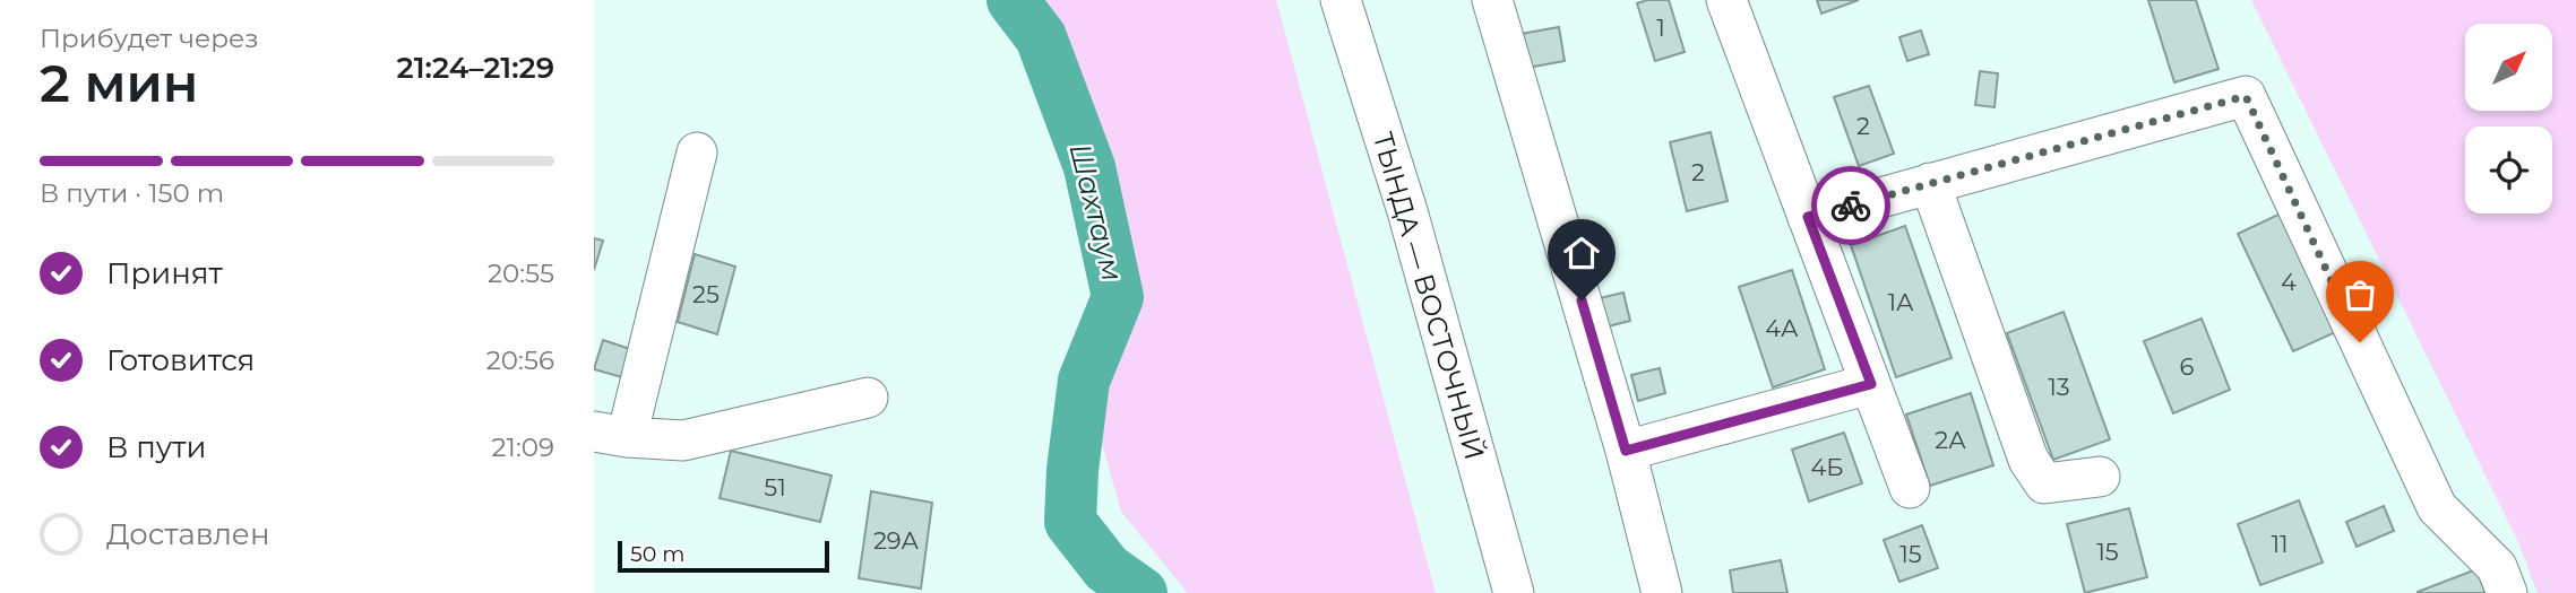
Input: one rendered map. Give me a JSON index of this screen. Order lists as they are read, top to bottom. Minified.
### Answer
{"streets":{"street":["ТЫНДА — ВОСТОЧНЫЙ"]},"water":["Шахтаум"],"house_numbers":["1","2","2","4","25","1А","4А","6","13","2А","4Б","51","29А","11","15","15"],"scale_bar":"50 m","north":"top right","page":{"heading":["2 мин","Прибудет через","21:24–21:29"],"bar":"В пути · 150 m","list":[["Принят","20:55"],["Готовится","20:56"],["В пути","21:09"],"Доставлен"],"scale":"50 m"}}
